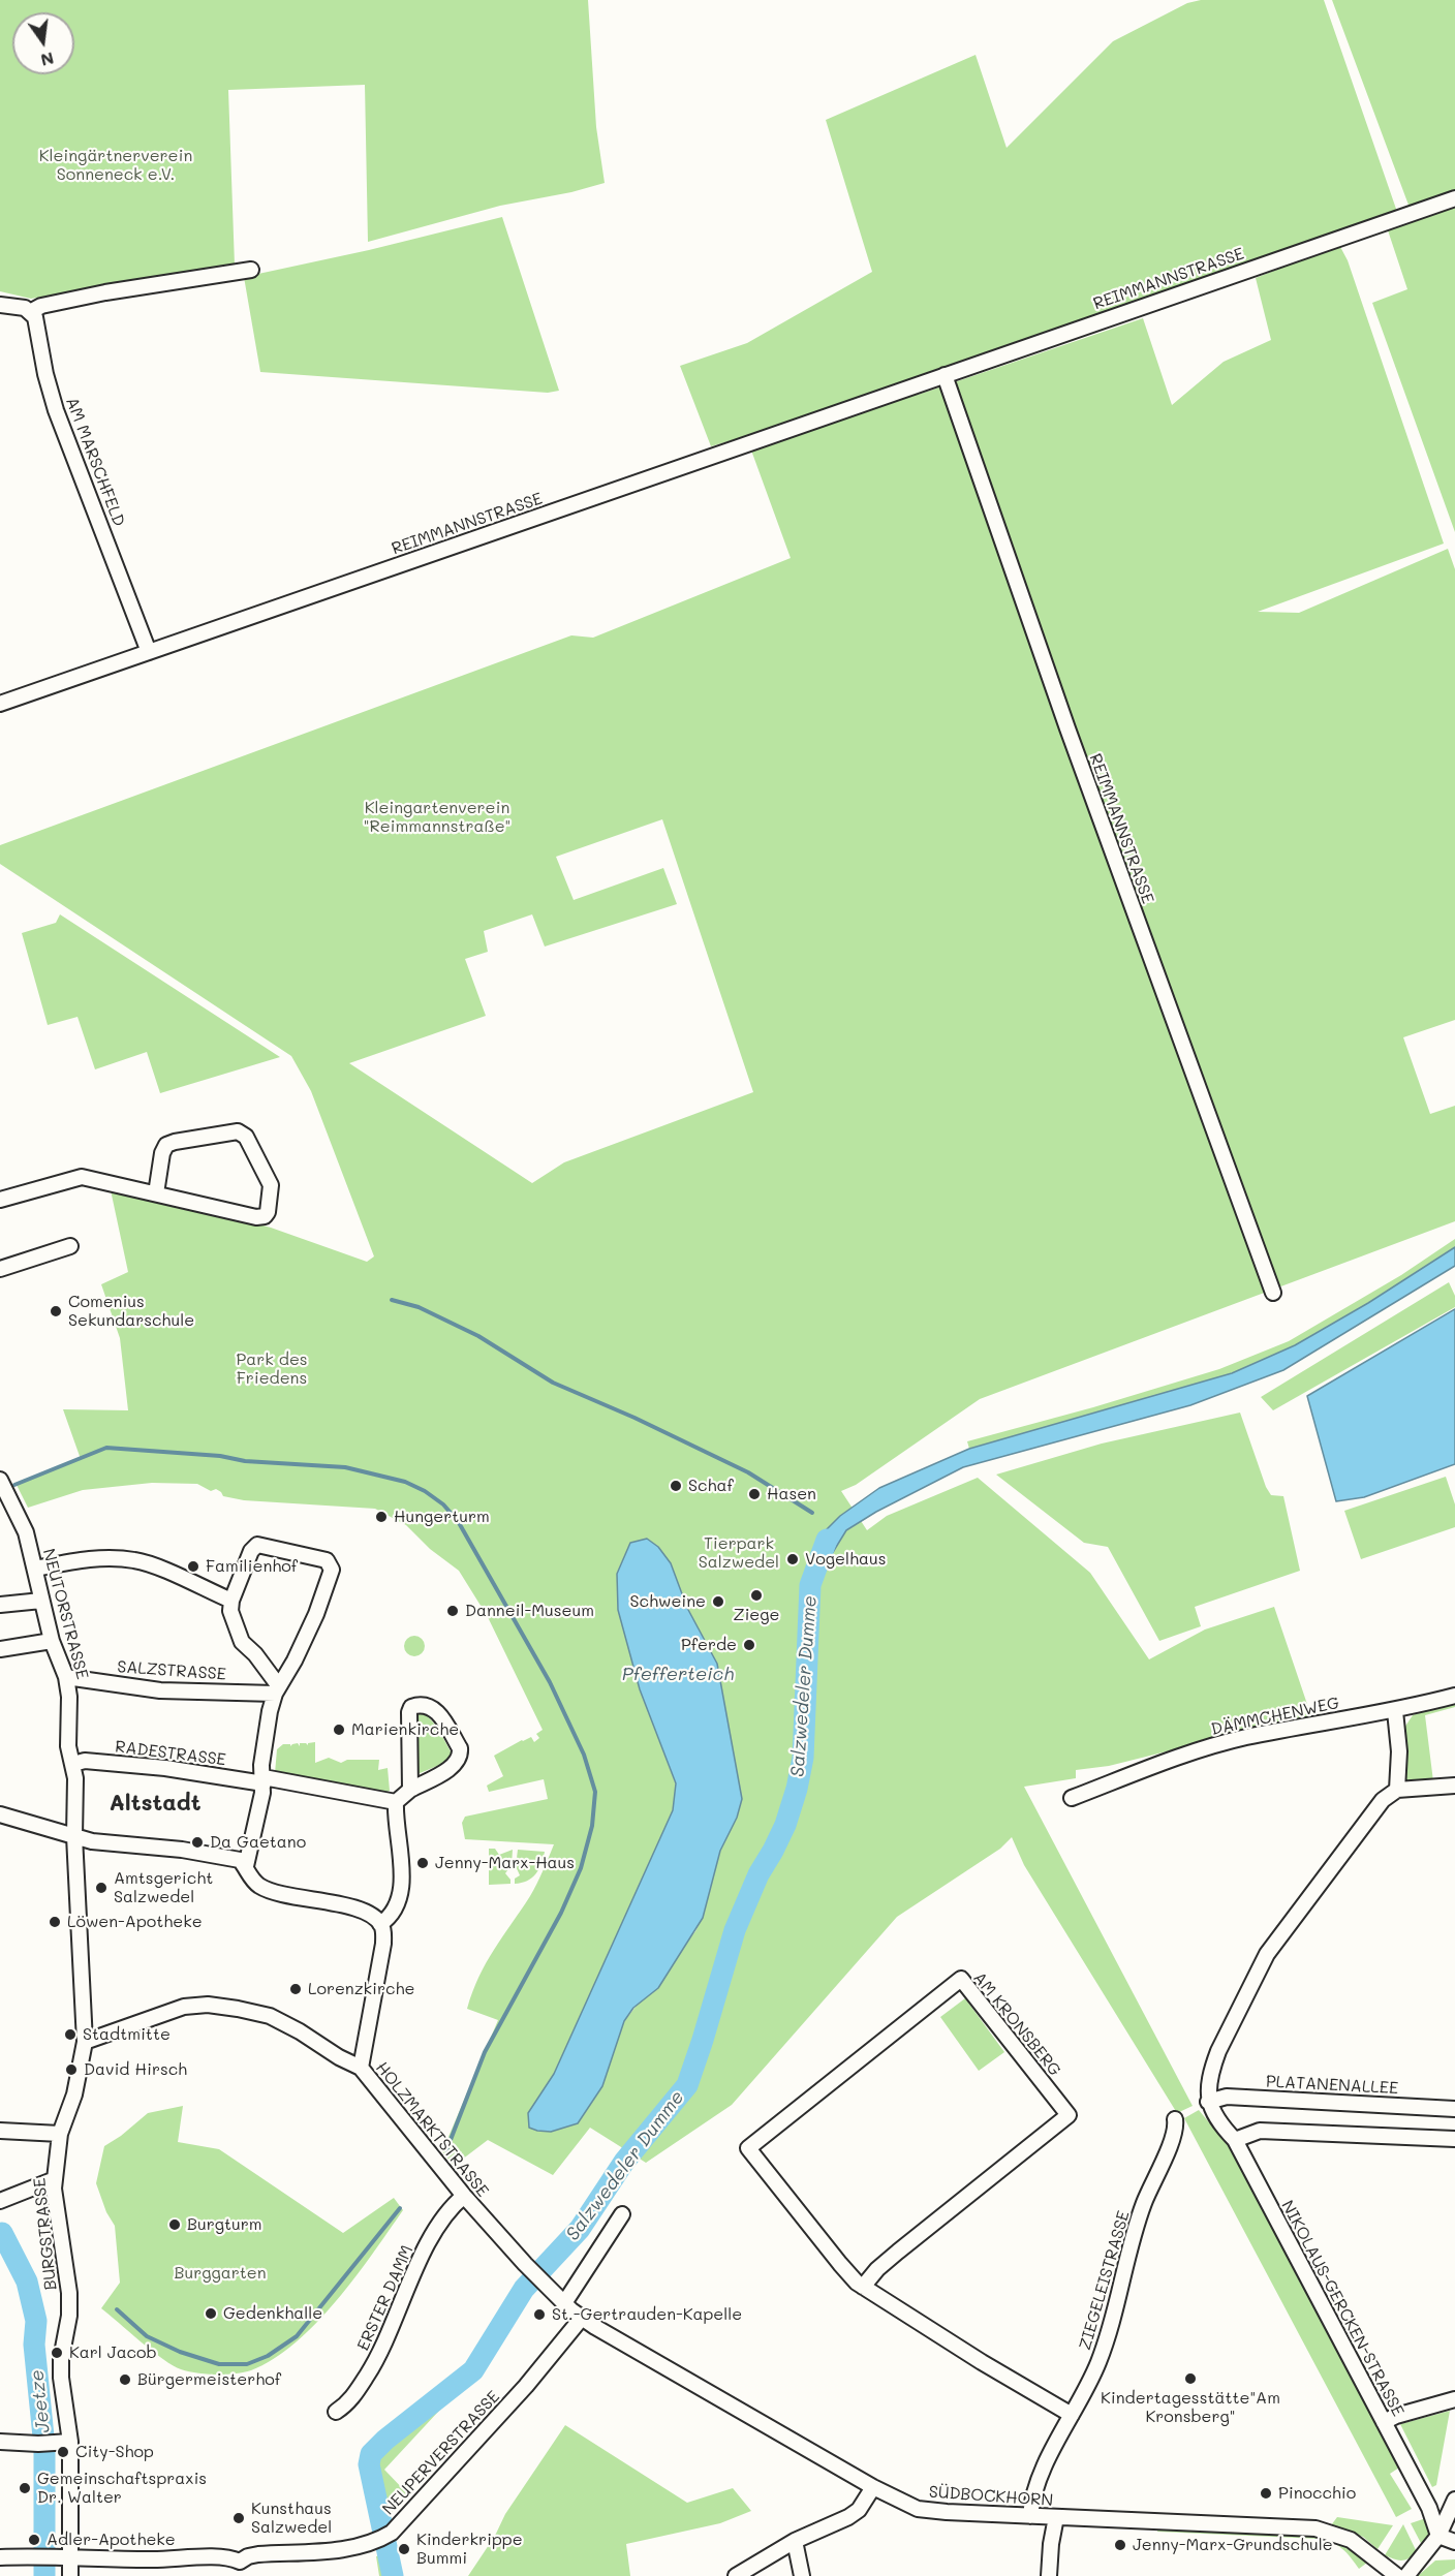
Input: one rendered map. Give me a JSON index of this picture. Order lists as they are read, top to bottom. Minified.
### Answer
{"streets":{"street":["REIMMANNSTRASSE","AM MARSCHFELD","NEUTORSTRASSE","SALZSTRASSE","DÄMMCHENWEG","RADESTRASSE","AM KRONSBERG","PLATANENALLEE","HOLZMARKTSTRASSE","BURGSTRASSE","ZIEGELEISTRASSE","ERSTER DAMM","NIKOLAUS-GERCKEN-STRASSE","NEUPERVERSTRASSE","SÜDBOCKHORN"]},"crossings":[["REIMMANNSTRASSE","AM MARSCHFELD"],["NEUTORSTRASSE","SALZSTRASSE"],["NEUTORSTRASSE","RADESTRASSE"],["NEUTORSTRASSE","BURGSTRASSE"],["AM KRONSBERG","ZIEGELEISTRASSE"],["PLATANENALLEE","NIKOLAUS-GERCKEN-STRASSE"],["HOLZMARKTSTRASSE","BURGSTRASSE"],["HOLZMARKTSTRASSE","ERSTER DAMM"],["HOLZMARKTSTRASSE","NEUPERVERSTRASSE"],["HOLZMARKTSTRASSE","SÜDBOCKHORN"],["BURGSTRASSE","NEUPERVERSTRASSE"],["ZIEGELEISTRASSE","SÜDBOCKHORN"],["NEUPERVERSTRASSE","SÜDBOCKHORN"]],"districts":["Altstadt"],"water":["Pfefferteich","Salzwedeler Dumme","Jeetze"],"parks":["Kleingärtnerverein Sonneneck e.V.","Kleingartenverein \"Reimmannstraße\"","Park des Friedens","Tierpark Salzwedel","Burggarten"],"places":["Comenius Sekundarschule","Schaf","Hasen","Hungerturm","Vogelhaus","Familienhof","Ziege","Schweine","Danneil-Museum","Pferde","Marienkirche","Da Gaetano","Jenny-Marx-Haus","Amtsgericht Salzwedel","Löwen-Apotheke","Lorenzkirche","Stadtmitte","David Hirsch","Burgturm","Gedenkhalle","St.-Gertrauden-Kapelle","Karl Jacob","Kindertagesstätte\"Am Kronsberg\"","Bürgermeisterhof","City-Shop","Gemeinschaftspraxis Dr. Walter","Pinocchio","Kunsthaus Salzwedel","Adler-Apotheke","Jenny-Marx-Grundschule","Kinderkrippe Bummi"],"north":"bottom"}
